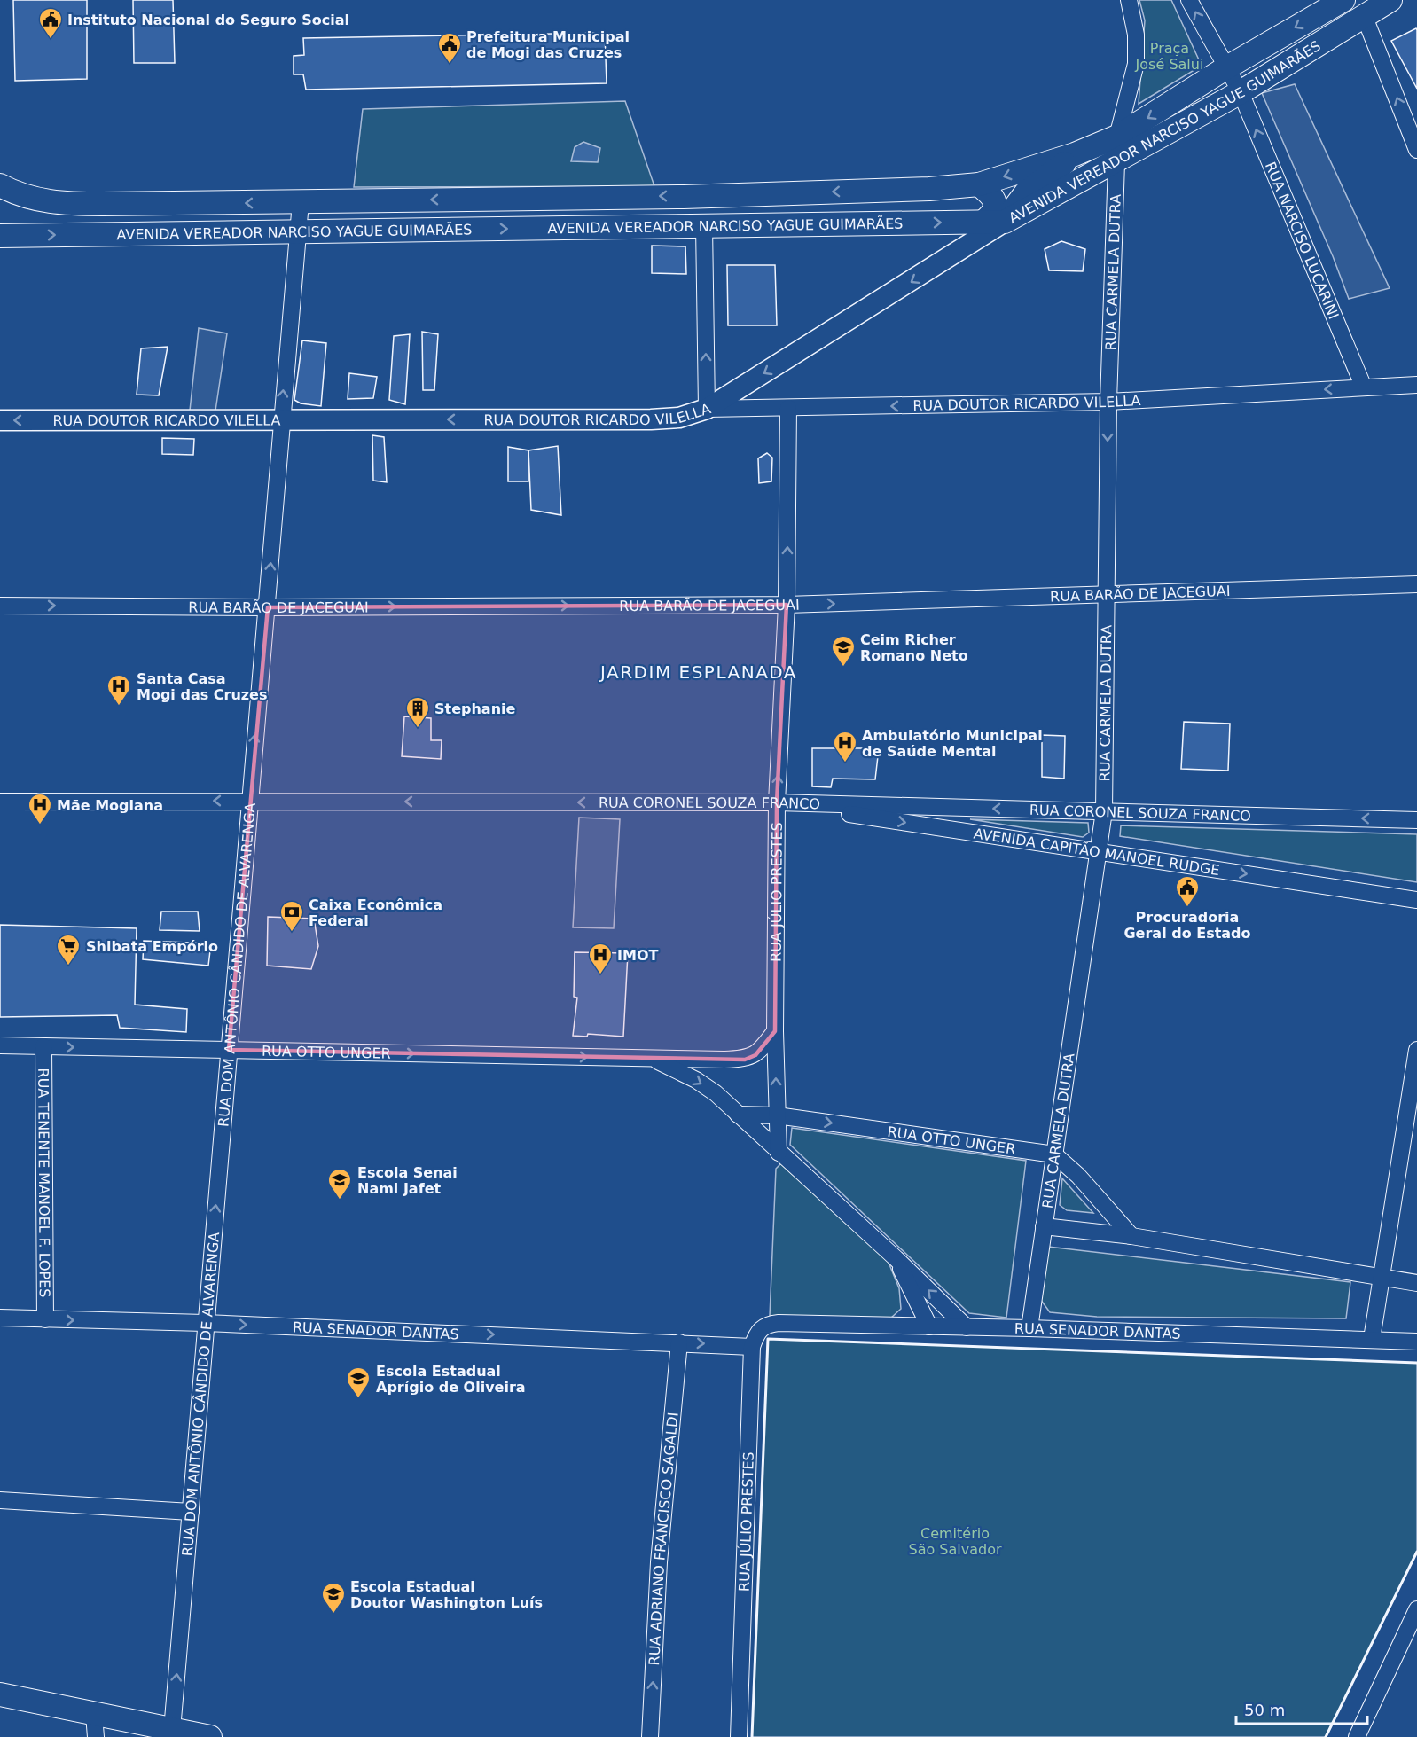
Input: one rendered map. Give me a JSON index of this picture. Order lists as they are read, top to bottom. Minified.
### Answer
{"streets":{"main road":["AVENIDA VEREADOR NARCISO YAGUE GUIMARÃES"],"street":["RUA NARCISO LUCARINI","RUA CARMELA DUTRA","RUA DOUTOR RICARDO VILELLA","RUA BARÃO DE JACEGUAI","RUA CORONEL SOUZA FRANCO","AVENIDA CAPITÃO MANOEL RUDGE","RUA JÚLIO PRESTES","RUA DOM ANTÔNIO CÂNDIDO DE ALVARENGA","RUA OTTO UNGER","RUA TENENTE MANOEL F. LOPES","RUA SENADOR DANTAS","RUA ADRIANO FRANCISCO SAGALDI"]},"crossings":[["AVENIDA VEREADOR NARCISO YAGUE GUIMARÃES","RUA NARCISO LUCARINI"],["AVENIDA VEREADOR NARCISO YAGUE GUIMARÃES","RUA CARMELA DUTRA"],["AVENIDA VEREADOR NARCISO YAGUE GUIMARÃES","RUA DOM ANTÔNIO CÂNDIDO DE ALVARENGA"],["RUA NARCISO LUCARINI","RUA DOUTOR RICARDO VILELLA"],["RUA CARMELA DUTRA","RUA DOUTOR RICARDO VILELLA"],["RUA CARMELA DUTRA","RUA BARÃO DE JACEGUAI"],["RUA CARMELA DUTRA","RUA CORONEL SOUZA FRANCO"],["RUA CARMELA DUTRA","AVENIDA CAPITÃO MANOEL RUDGE"],["RUA CARMELA DUTRA","RUA OTTO UNGER"],["RUA CARMELA DUTRA","RUA SENADOR DANTAS"],["RUA DOUTOR RICARDO VILELLA","RUA JÚLIO PRESTES"],["RUA DOUTOR RICARDO VILELLA","RUA DOM ANTÔNIO CÂNDIDO DE ALVARENGA"],["RUA BARÃO DE JACEGUAI","RUA JÚLIO PRESTES"],["RUA BARÃO DE JACEGUAI","RUA DOM ANTÔNIO CÂNDIDO DE ALVARENGA"],["RUA CORONEL SOUZA FRANCO","AVENIDA CAPITÃO MANOEL RUDGE"],["RUA CORONEL SOUZA FRANCO","RUA JÚLIO PRESTES"],["RUA CORONEL SOUZA FRANCO","RUA DOM ANTÔNIO CÂNDIDO DE ALVARENGA"],["AVENIDA CAPITÃO MANOEL RUDGE","RUA JÚLIO PRESTES"],["RUA JÚLIO PRESTES","RUA OTTO UNGER"],["RUA JÚLIO PRESTES","RUA SENADOR DANTAS"],["RUA DOM ANTÔNIO CÂNDIDO DE ALVARENGA","RUA OTTO UNGER"],["RUA DOM ANTÔNIO CÂNDIDO DE ALVARENGA","RUA SENADOR DANTAS"],["RUA OTTO UNGER","RUA TENENTE MANOEL F. LOPES"],["RUA OTTO UNGER","RUA SENADOR DANTAS"],["RUA TENENTE MANOEL F. LOPES","RUA SENADOR DANTAS"],["RUA SENADOR DANTAS","RUA ADRIANO FRANCISCO SAGALDI"]],"one_way":["RUA DOUTOR RICARDO VILELLA","RUA BARÃO DE JACEGUAI","RUA CORONEL SOUZA FRANCO","AVENIDA CAPITÃO MANOEL RUDGE","RUA JÚLIO PRESTES","RUA DOM ANTÔNIO CÂNDIDO DE ALVARENGA","RUA OTTO UNGER","RUA SENADOR DANTAS","RUA ADRIANO FRANCISCO SAGALDI"],"districts":["JARDIM ESPLANADA"],"parks":["Praça José Salui","Cemitério São Salvador"],"places":{"public building":["Instituto Nacional do Seguro Social","Prefeitura Municipal de Mogi das Cruzes","Procuradoria Geral do Estado"],"school or university":["Ceim Richer Romano Neto","Escola Senai Nami Jafet","Escola Estadual Aprígio de Oliveira","Escola Estadual Doutor Washington Luís"],"hospital":["Santa Casa Mogi das Cruzes","Ambulatório Municipal de Saúde Mental","Mãe Mogiana","IMOT"],"building":["Stephanie"],"bank":["Caixa Econômica Federal"],"supermarket":["Shibata Empório"]},"scale_bar":"50 m"}
